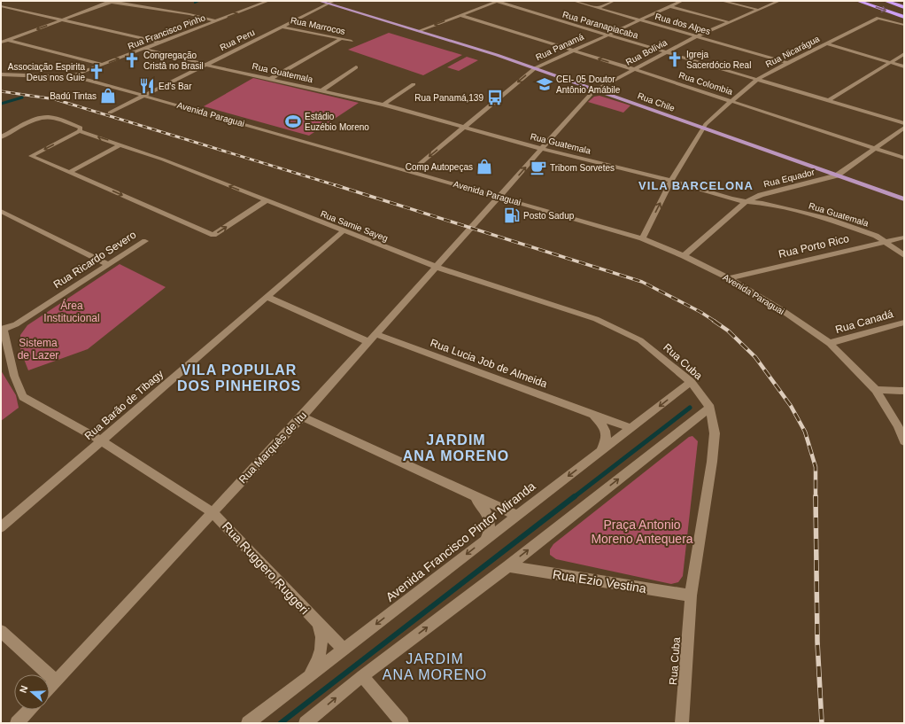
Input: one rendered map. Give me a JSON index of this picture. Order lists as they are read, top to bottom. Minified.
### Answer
{"streets":{"main road":["Rua Chile"],"street":["Rua dos Alpes","Rua Paranapiacaba","Rua Marrocos","Rua Francisco Pinho","Rua Peru","Rua Panamá","Rua Nicarágua","Rua Bolívia","Rua Guatemala","Rua Colombia","Avenida Paraguai","Rua Equador","Rua Samie Sayeg","Rua Porto Rico","Rua Ricardo Severo","Rua Canadá","Rua Cuba","Rua Lucia Job de Almeida","Rua Barão de Tibagy","Rua Marquês de Itu","Avenida Francisco Pintor Miranda","Rua Ruggero Ruggeri","Rua Ezio Vestina"]},"crossings":[["Rua dos Alpes","Rua Panamá"],["Rua dos Alpes","Rua Nicarágua"],["Rua dos Alpes","Rua Bolívia"],["Rua Paranapiacaba","Rua Panamá"],["Rua Paranapiacaba","Rua Nicarágua"],["Rua Paranapiacaba","Rua Bolívia"],["Rua Marrocos","Rua Peru"],["Rua Francisco Pinho","Rua Guatemala"],["Rua Francisco Pinho","Avenida Paraguai"],["Rua Peru","Rua Guatemala"],["Rua Peru","Rua Chile"],["Rua Peru","Avenida Paraguai"],["Rua Panamá","Rua Guatemala"],["Rua Panamá","Rua Colombia"],["Rua Panamá","Rua Chile"],["Rua Panamá","Avenida Paraguai"],["Rua Nicarágua","Rua Guatemala"],["Rua Nicarágua","Rua Colombia"],["Rua Nicarágua","Rua Chile"],["Rua Nicarágua","Avenida Paraguai"],["Rua Bolívia","Rua Guatemala"],["Rua Bolívia","Rua Colombia"],["Rua Bolívia","Rua Chile"],["Rua Bolívia","Avenida Paraguai"],["Rua Bolívia","Rua Marquês de Itu"],["Rua Guatemala","Rua Equador"],["Rua Guatemala","Rua Porto Rico"],["Rua Colombia","Rua Equador"],["Rua Chile","Rua Equador"],["Avenida Paraguai","Rua Equador"],["Avenida Paraguai","Rua Porto Rico"],["Avenida Paraguai","Rua Canadá"],["Avenida Paraguai","Rua Marquês de Itu"],["Rua Samie Sayeg","Rua Cuba"],["Rua Samie Sayeg","Rua Barão de Tibagy"],["Rua Samie Sayeg","Rua Marquês de Itu"],["Rua Ricardo Severo","Rua Ruggero Ruggeri"],["Rua Cuba","Rua Marquês de Itu"],["Rua Cuba","Avenida Francisco Pintor Miranda"],["Rua Cuba","Rua Ezio Vestina"],["Rua Lucia Job de Almeida","Rua Marquês de Itu"],["Rua Lucia Job de Almeida","Avenida Francisco Pintor Miranda"],["Rua Barão de Tibagy","Rua Ruggero Ruggeri"],["Rua Marquês de Itu","Rua Ruggero Ruggeri"],["Avenida Francisco Pintor Miranda","Rua Ruggero Ruggeri"]],"one_way":["Rua Panamá","Rua Samie Sayeg"],"districts":["VILA BARCELONA","VILA POPULAR DOS PINHEIROS","JARDIM ANA MORENO","JARDIM ANA MORENO"],"parks":["Área Institucional","Sistema de Lazer","Praça Antonio Moreno Antequera"],"places":{"church":["Igreja Sacerdócio Real","Congregação Cristâ no Brasil","Associação Espirita Deus nos Guie"],"school or university":["CEI- 05 Doutor Antônio Amábile"],"restaurant":["Ed's Bar"],"shop":["Badú Tintas","Comp Autopeças"],"bus stop":["Rua Panamá,139"],"sports":["Estádio Euzébio Moreno"],"cafe":["Tribom Sorvetes"],"fuel station":["Posto Sadup"]},"north":"left"}
